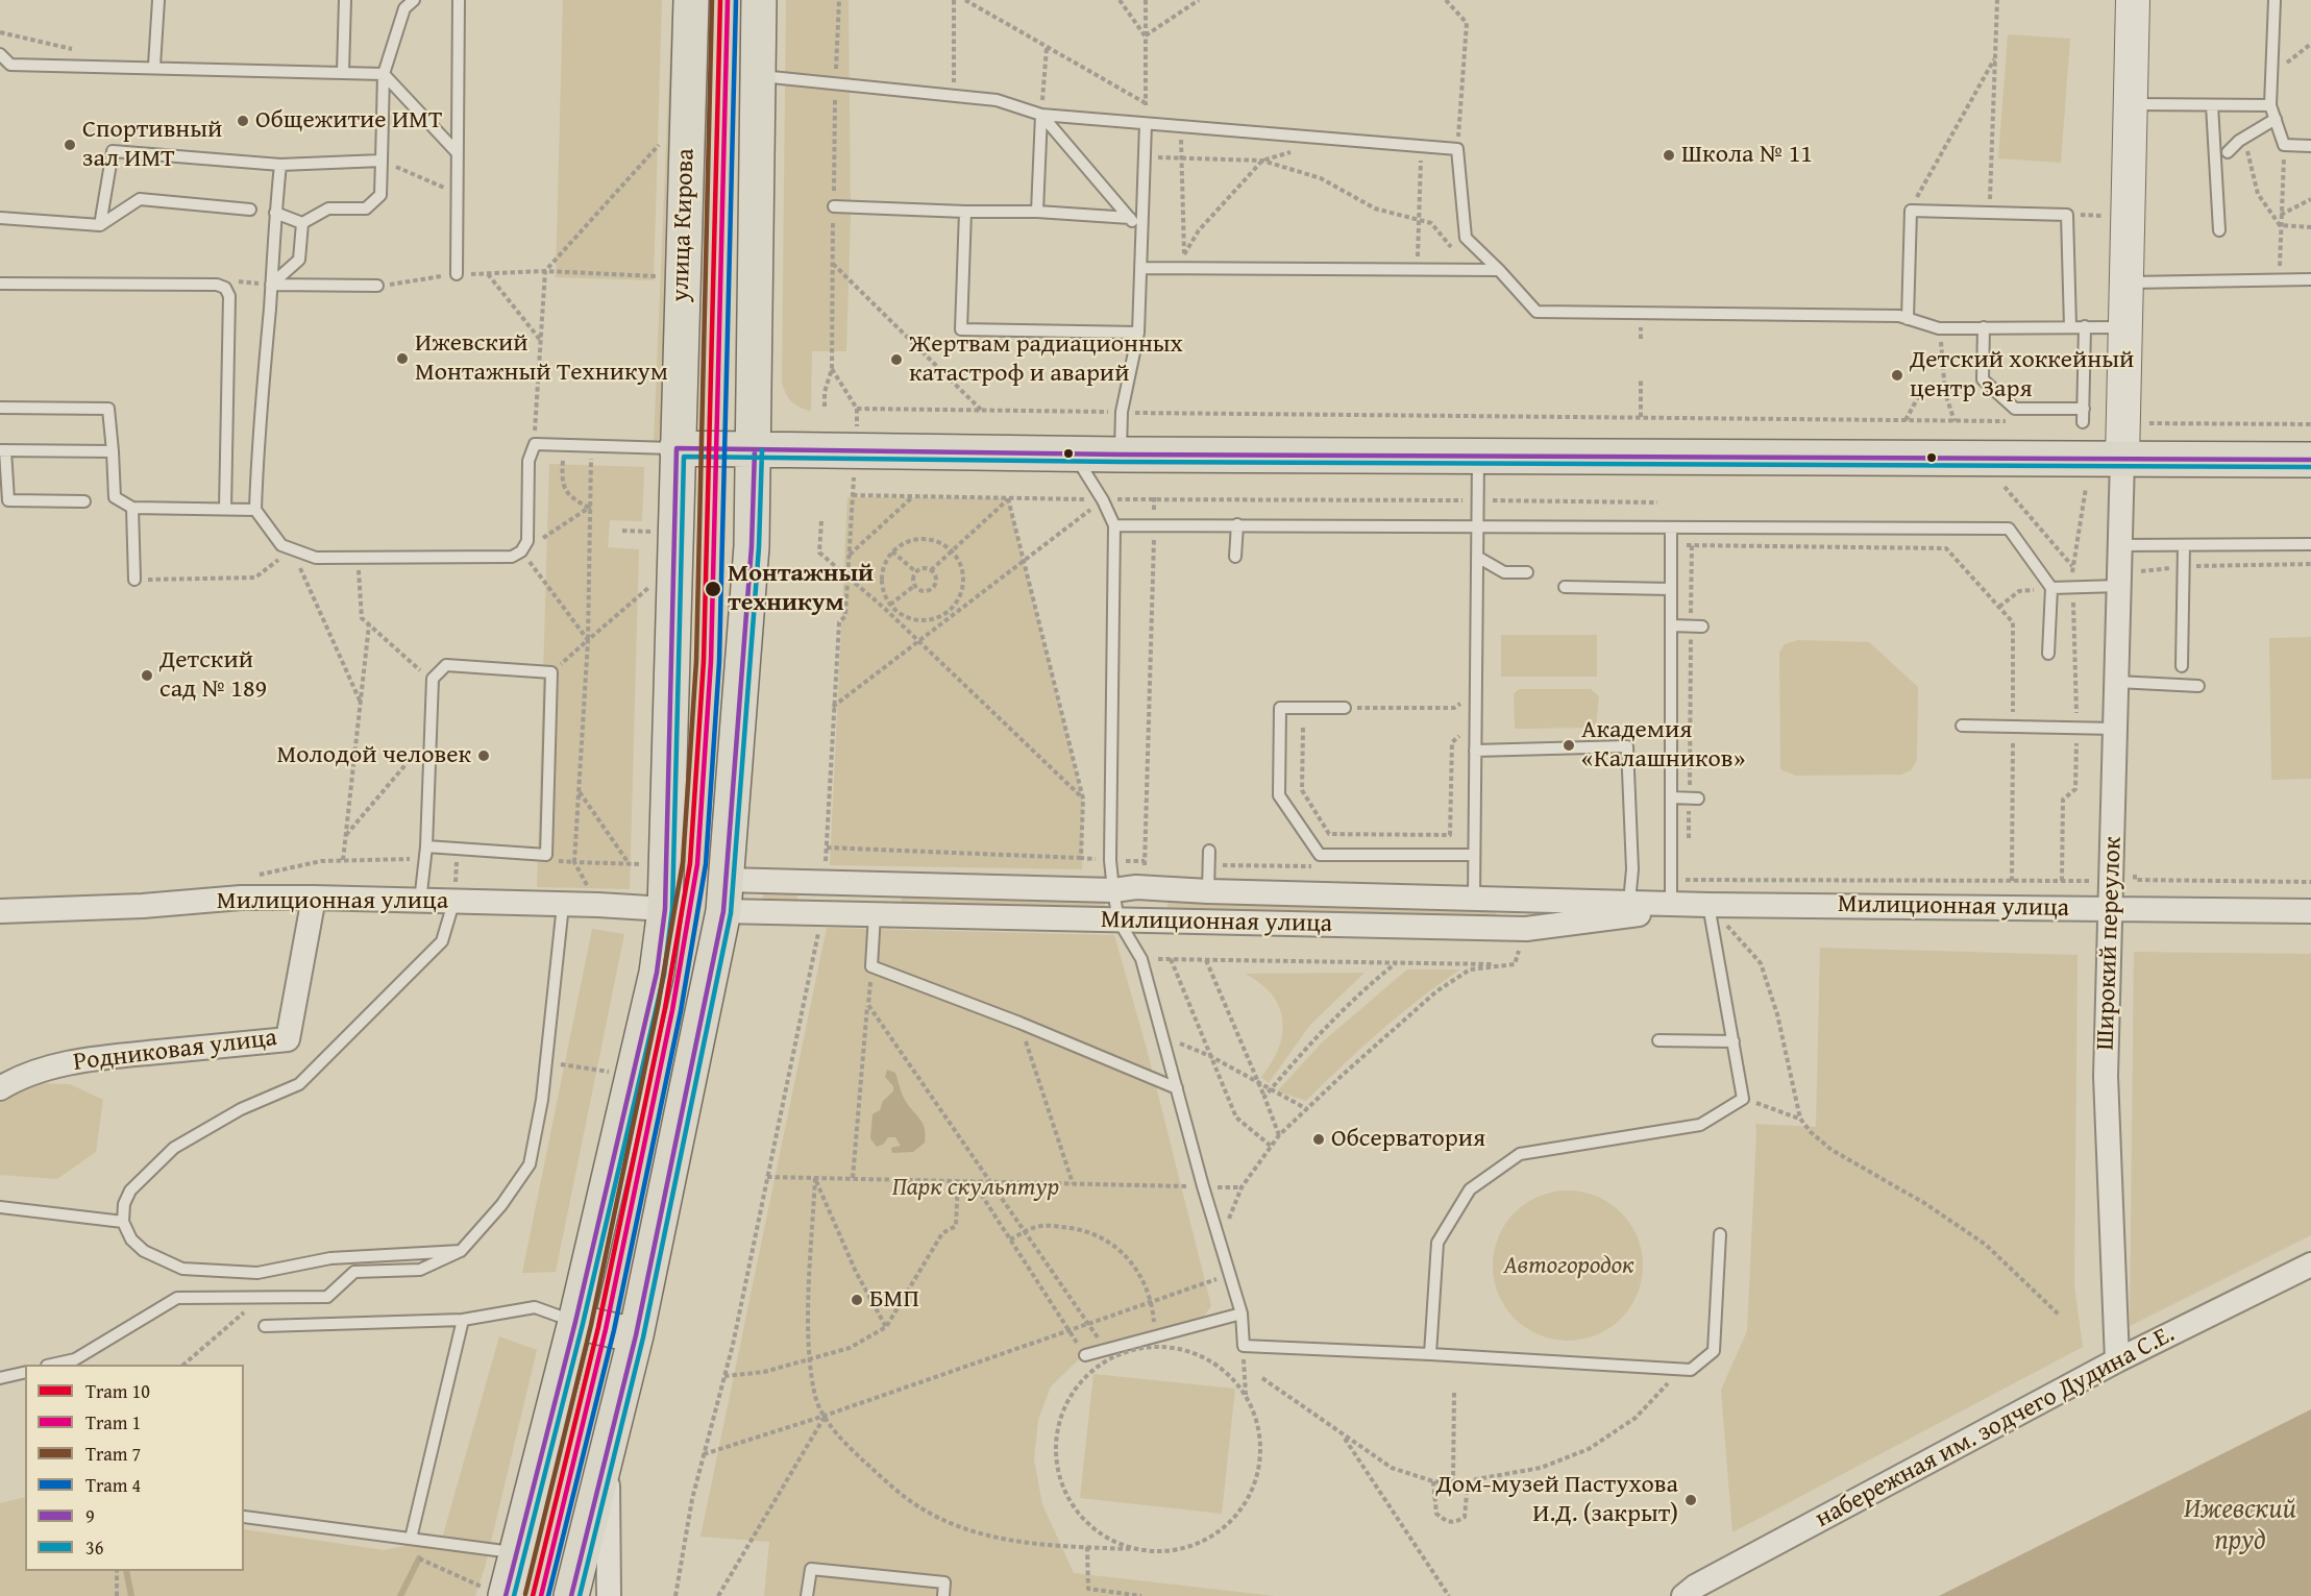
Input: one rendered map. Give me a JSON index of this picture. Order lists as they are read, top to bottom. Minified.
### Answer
{"streets":{"main road":["улица Кирова"],"street":["Милиционная улица","Широкий переулок","Родниковая улица","набережная им. зодчего Дудина С.Е."]},"crossings":[["улица Кирова","Милиционная улица"],["Милиционная улица","Широкий переулок"],["Милиционная улица","Родниковая улица"],["Широкий переулок","набережная им. зодчего Дудина С.Е."]],"water":["Ижевский пруд"],"parks":["Парк скульптур","Автогородок"],"places":["Общежитие ИМТ","Спортивный зал ИМТ","Школа № 11","Ижевский Монтажный Техникум","Жертвам радиационных катастроф и аварий","Детский хоккейный центр Заря","Монтажный техникум","Детский сад № 189","Академия «Калашников»","Молодой человек","Обсерватория","БМП","Дом-музей Пастухова И.Д. (закрыт)"],"lines":["tram line 10","tram line 1","tram line 7","tram line 4","transit line 9","transit line 36"],"legend":["Tram 10","Tram 1","Tram 7","Tram 4","9","36"]}
